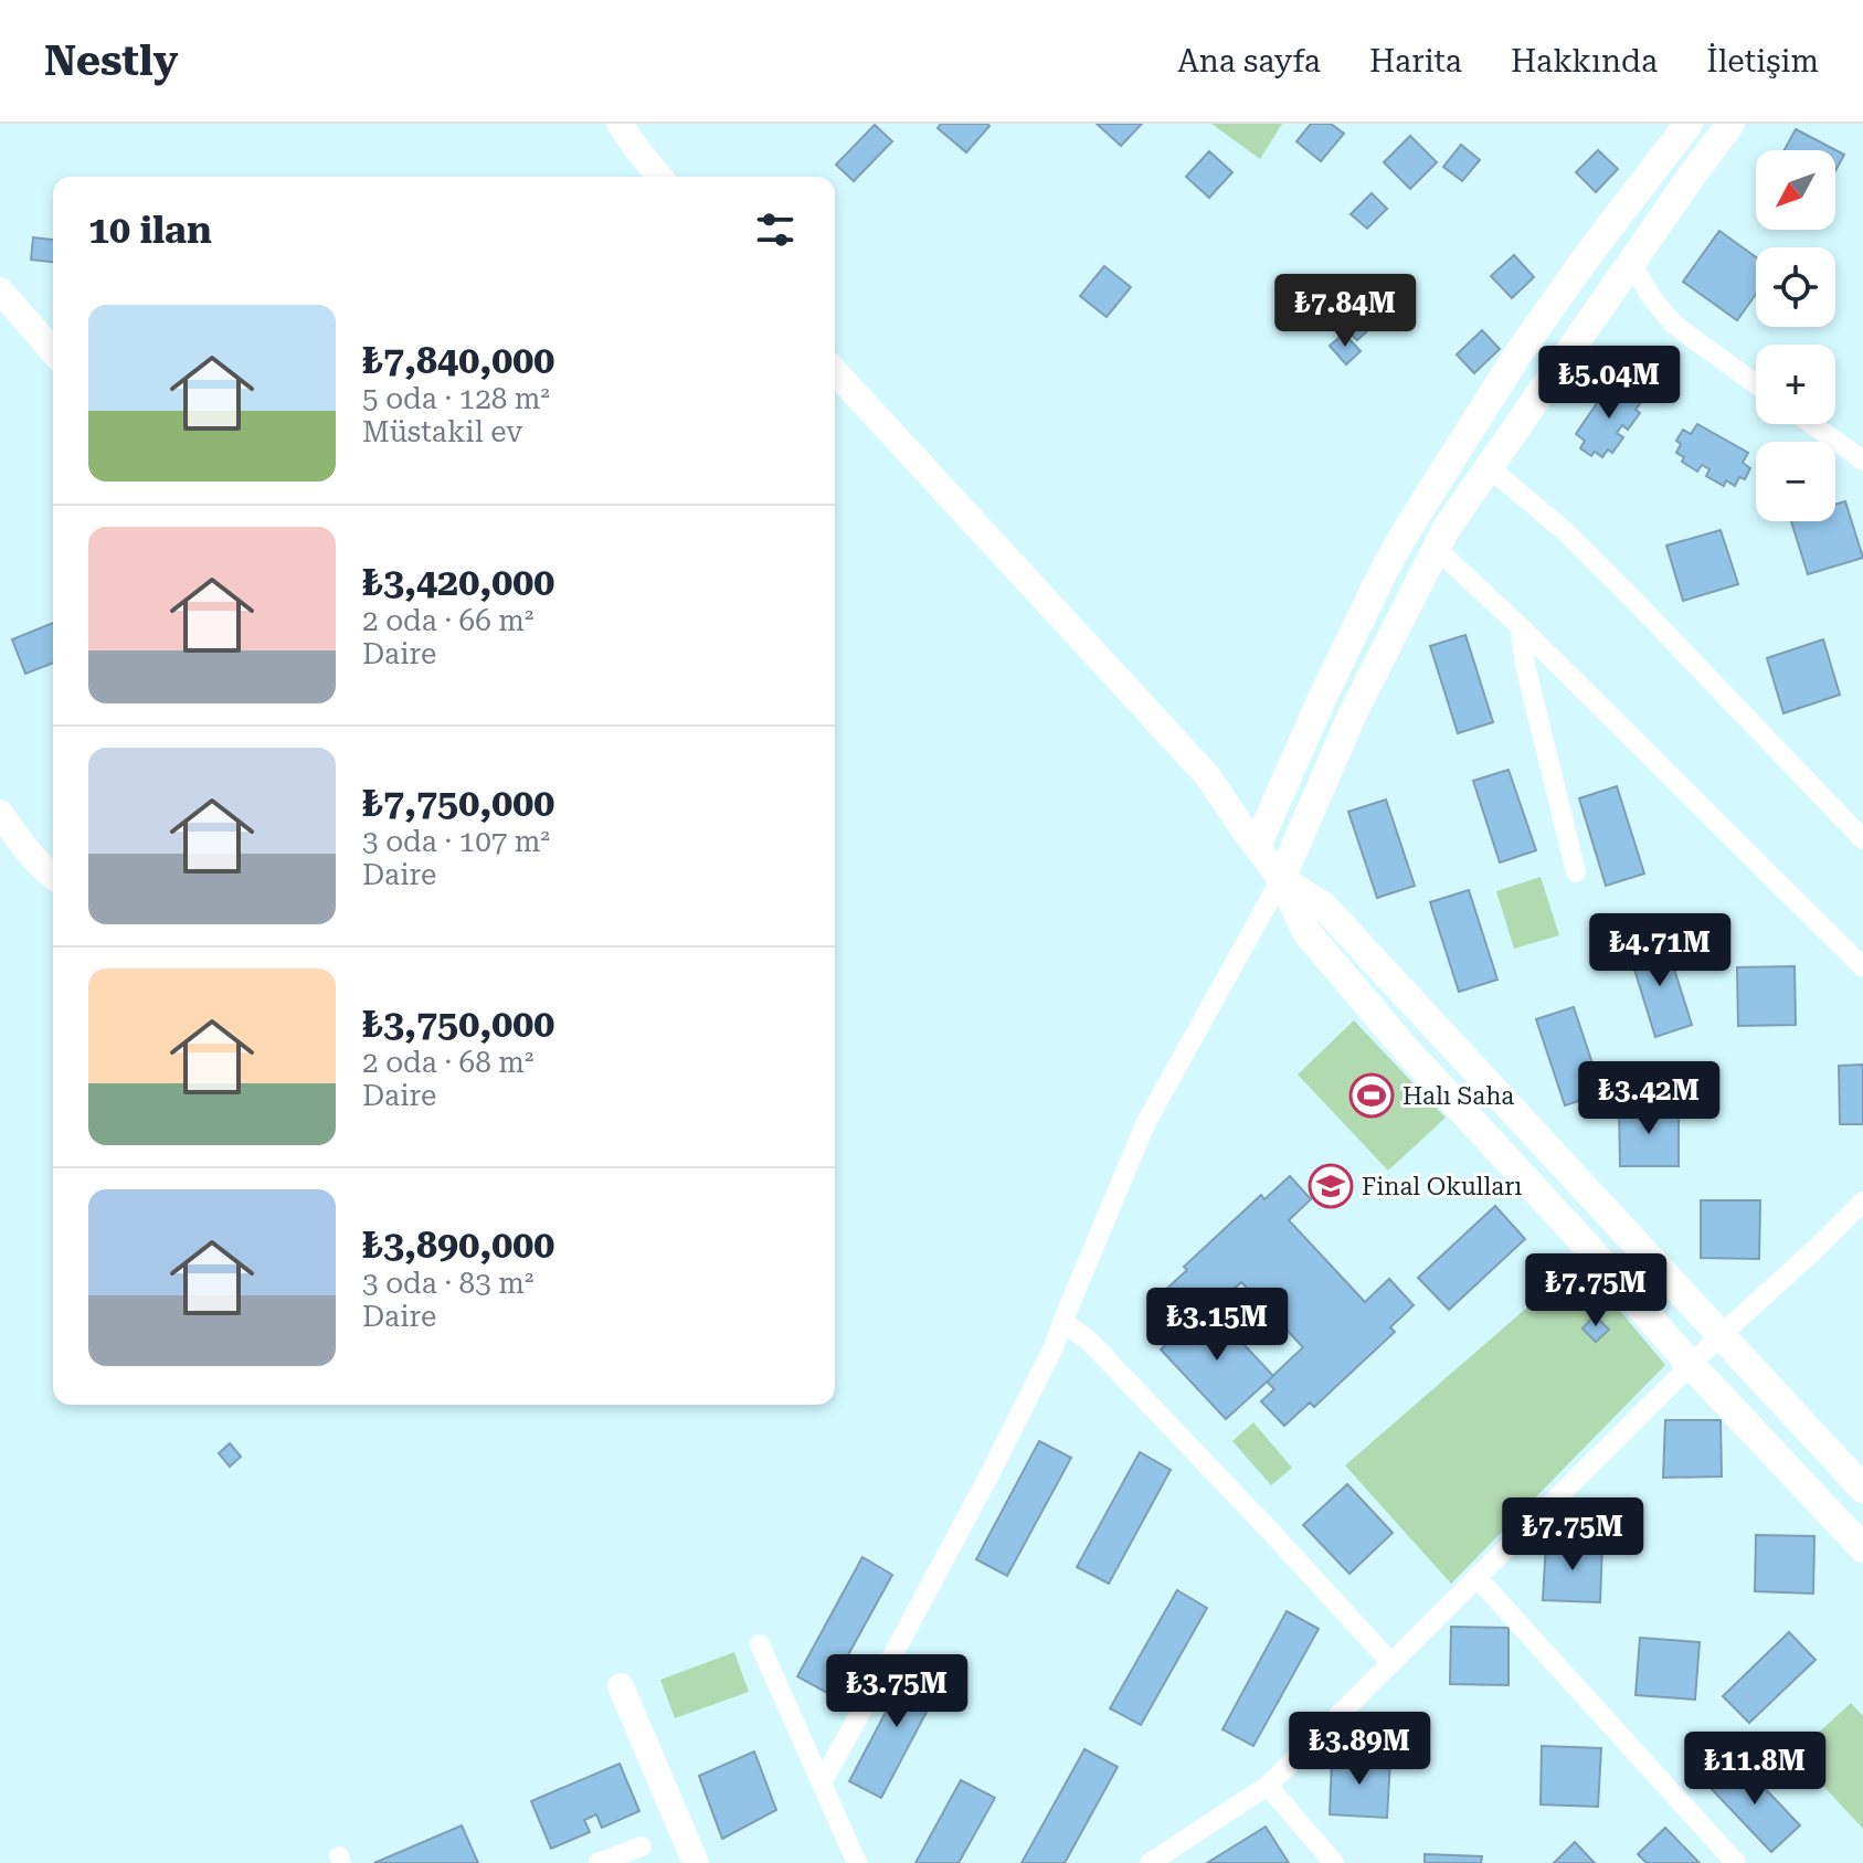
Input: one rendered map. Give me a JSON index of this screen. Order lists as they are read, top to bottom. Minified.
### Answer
{"places":{"sports":["Halı Saha"],"school or university":["Final Okulları"]},"north":"bottom left","page":{"header":"Nestly","nav":["Ana sayfa","Harita","Hakkında","İletişim"],"map_buttons":["+","−"],"heading":"10 ilan","price":["₺7.84M","₺5.04M","₺4.71M","₺3.42M","₺7.75M","₺3.15M","₺7.75M","₺3.75M","₺3.89M","₺11.8M"],"list":[{"name":"₺7,840,000","note":"5 oda · 128 m² · Müstakil ev"},{"name":"₺3,420,000","note":"2 oda · 66 m² · Daire"},{"name":"₺7,750,000","note":"3 oda · 107 m² · Daire"},{"name":"₺3,750,000","note":"2 oda · 68 m² · Daire"},{"name":"₺3,890,000","note":"3 oda · 83 m² · Daire"}]}}
